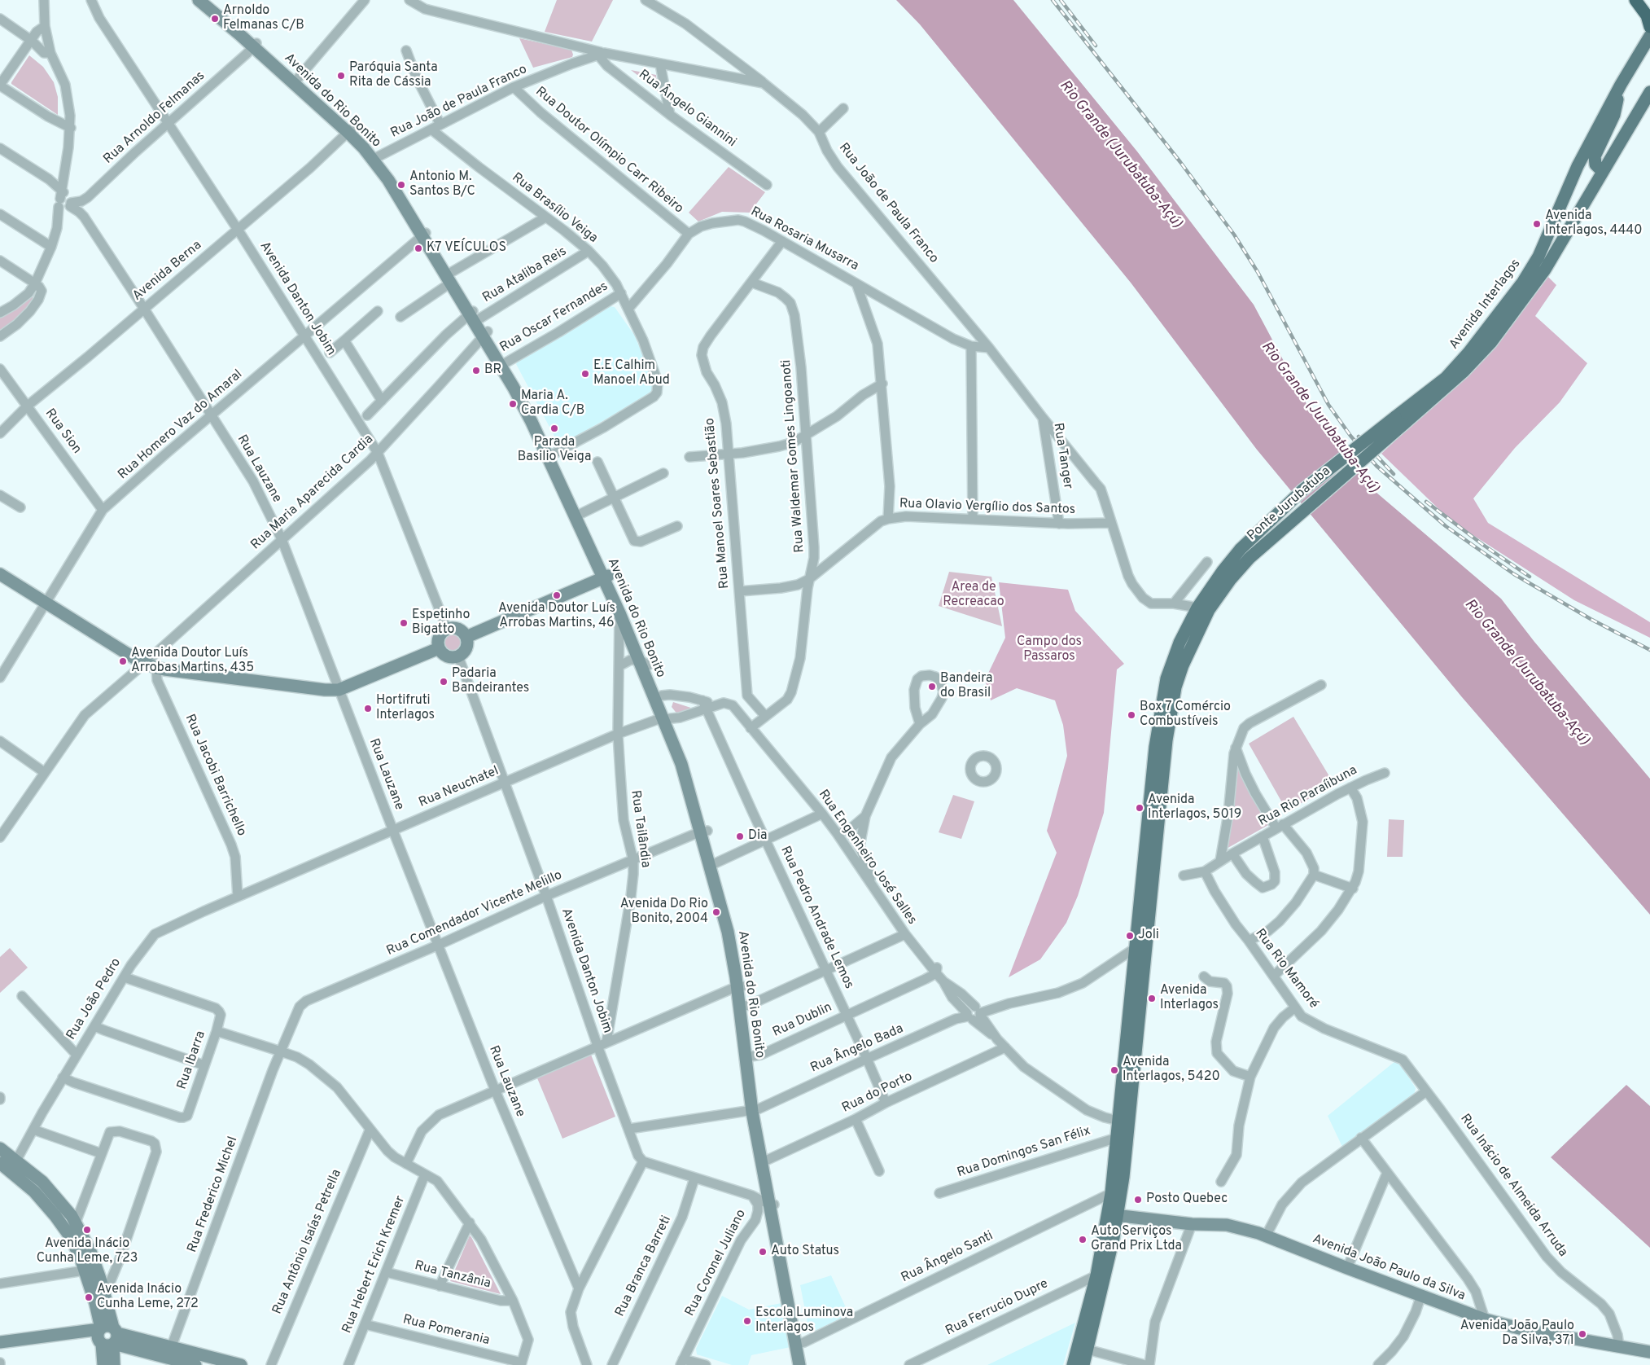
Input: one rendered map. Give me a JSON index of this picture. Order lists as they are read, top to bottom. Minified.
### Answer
{"streets":{"main road":["Avenida do Rio Bonito","Avenida Interlagos","Ponte Jurubatuba","Avenida João Paulo da Silva"],"street":["Rua João de Paula Franco","Rua Ângelo Giannini","Rua Arnoldo Felmanas","Rua Doutor Olímpio Carr Ribeiro","Rua Brasílio Veiga","Rua Rosaria Musarra","Avenida Berna","Rua Ataliba Reis","Avenida Danton Jobim","Rua Oscar Fernandes","Rua Homero Vaz do Amaral","Rua Sion","Rua Waldemar Gomes Lingoanoti","Rua Tanger","Rua Lauzane","Rua Maria Aparecida Cardia","Rua Manoel Soares Sebastião","Rua Olavio Vergílio dos Santos","Rua Jacobi Barrichello","Rua Neuchatel","Rua Rio Paraíibuna","Rua Tailândia","Rua Engenheiro José Salles","Rua Comendador Vicente Melillo","Rua Pedro Andrade Lemos","Rua Rio Mamoré","Rua João Pedro","Rua Dublin","Rua Ângelo Bada","Rua Ibarra","Rua do Porto","Rua Domingos San Félix","Rua Inácio de Almeida Arruda","Rua Frederico Michel","Rua Antônio Isaías Petrella","Rua Ângelo Santi","Rua Coronel Juliano","Rua Hebert Erich Kremer","Rua Branca Barreti","Rua Tanzânia","Rua Ferrucio Dupre","Rua Pomerania"]},"crossings":[["Avenida do Rio Bonito","Rua João de Paula Franco"],["Avenida do Rio Bonito","Rua Arnoldo Felmanas"],["Avenida do Rio Bonito","Rua Brasílio Veiga"],["Avenida do Rio Bonito","Avenida Berna"],["Avenida do Rio Bonito","Rua Ataliba Reis"],["Avenida do Rio Bonito","Rua Oscar Fernandes"],["Avenida do Rio Bonito","Rua Homero Vaz do Amaral"],["Avenida do Rio Bonito","Rua Maria Aparecida Cardia"],["Avenida do Rio Bonito","Rua Neuchatel"],["Avenida do Rio Bonito","Rua Tailândia"],["Avenida do Rio Bonito","Rua Comendador Vicente Melillo"],["Avenida do Rio Bonito","Rua Dublin"],["Avenida do Rio Bonito","Rua Ângelo Bada"],["Avenida do Rio Bonito","Rua do Porto"],["Avenida do Rio Bonito","Rua Ângelo Santi"],["Rua João de Paula Franco","Rua Ângelo Giannini"],["Rua João de Paula Franco","Rua Doutor Olímpio Carr Ribeiro"],["Rua João de Paula Franco","Rua Brasílio Veiga"],["Rua João de Paula Franco","Rua Rosaria Musarra"],["Rua João de Paula Franco","Rua Tanger"],["Rua João de Paula Franco","Ponte Jurubatuba"],["Rua João de Paula Franco","Rua Olavio Vergílio dos Santos"],["Rua Arnoldo Felmanas","Avenida Danton Jobim"],["Rua Arnoldo Felmanas","Rua Lauzane"],["Rua Doutor Olímpio Carr Ribeiro","Rua Rosaria Musarra"],["Rua Brasílio Veiga","Rua Rosaria Musarra"],["Rua Brasílio Veiga","Rua Ataliba Reis"],["Rua Brasílio Veiga","Rua Oscar Fernandes"],["Rua Rosaria Musarra","Rua Manoel Soares Sebastião"],["Avenida Berna","Avenida Danton Jobim"],["Avenida Berna","Rua Sion"],["Avenida Berna","Rua Lauzane"],["Avenida Danton Jobim","Rua Homero Vaz do Amaral"],["Avenida Danton Jobim","Rua Maria Aparecida Cardia"],["Avenida Danton Jobim","Rua Neuchatel"],["Avenida Danton Jobim","Rua Tailândia"],["Avenida Danton Jobim","Rua Comendador Vicente Melillo"],["Avenida Danton Jobim","Rua Ângelo Bada"],["Avenida Interlagos","Ponte Jurubatuba"],["Rua Homero Vaz do Amaral","Rua Sion"],["Rua Homero Vaz do Amaral","Rua Lauzane"],["Rua Waldemar Gomes Lingoanoti","Rua Manoel Soares Sebastião"],["Rua Waldemar Gomes Lingoanoti","Rua Olavio Vergílio dos Santos"],["Rua Waldemar Gomes Lingoanoti","Rua Engenheiro José Salles"],["Rua Tanger","Rua Olavio Vergílio dos Santos"],["Rua Lauzane","Rua Maria Aparecida Cardia"],["Rua Lauzane","Rua Neuchatel"],["Rua Lauzane","Rua Comendador Vicente Melillo"],["Rua Maria Aparecida Cardia","Rua Jacobi Barrichello"],["Rua Manoel Soares Sebastião","Rua Olavio Vergílio dos Santos"],["Ponte Jurubatuba","Rua Ângelo Bada"],["Rua Jacobi Barrichello","Rua Neuchatel"],["Rua Jacobi Barrichello","Rua João Pedro"],["Rua Neuchatel","Rua Tailândia"],["Rua Neuchatel","Rua Pedro Andrade Lemos"],["Rua Neuchatel","Rua João Pedro"],["Rua Rio Paraíibuna","Rua Rio Mamoré"],["Rua Tailândia","Rua Comendador Vicente Melillo"],["Rua Engenheiro José Salles","Rua Dublin"],["Rua Engenheiro José Salles","Rua Ângelo Bada"],["Rua Engenheiro José Salles","Rua do Porto"],["Rua Comendador Vicente Melillo","Rua Frederico Michel"],["Rua Pedro Andrade Lemos","Rua Dublin"],["Rua Pedro Andrade Lemos","Rua Ângelo Bada"],["Rua Pedro Andrade Lemos","Rua do Porto"],["Rua Rio Mamoré","Rua Inácio de Almeida Arruda"],["Rua João Pedro","Rua Ibarra"],["Rua Inácio de Almeida Arruda","Avenida João Paulo da Silva"],["Rua Hebert Erich Kremer","Rua Tanzânia"],["Rua Hebert Erich Kremer","Rua Pomerania"]],"water":["Rio Grande (Jurubatuba-Açú)"],"parks":["Area de Recreacao","Campo dos Passaros"],"places":["Arnoldo Felmanas C/B","Paróquia Santa Rita de Cássia","Antonio M. Santos B/C","Avenida Interlagos, 4440","K7 VEÍCULOS","BR","E.E Calhim Manoel Abud","Maria A. Cardia C/B","Parada Basilio Veiga","Avenida Doutor Luís Arrobas Martins, 46","Espetinho Bigatto","Avenida Doutor Luís Arrobas Martins, 435","Padaria Bandeirantes","Bandeira do Brasil","Hortifruti Interlagos","Box 7 Comércio Combustíveis","Avenida Interlagos, 5019","Dia","Avenida Do Rio Bonito, 2004","Joli","Avenida Interlagos","Avenida Interlagos, 5420","Posto Quebec","Avenida Inácio Cunha Leme, 723","Auto Serviços Grand Prix Ltda","Auto Status","Avenida Inácio Cunha Leme, 272","Escola Luminova Interlagos","Avenida João Paulo Da Silva, 371"]}
